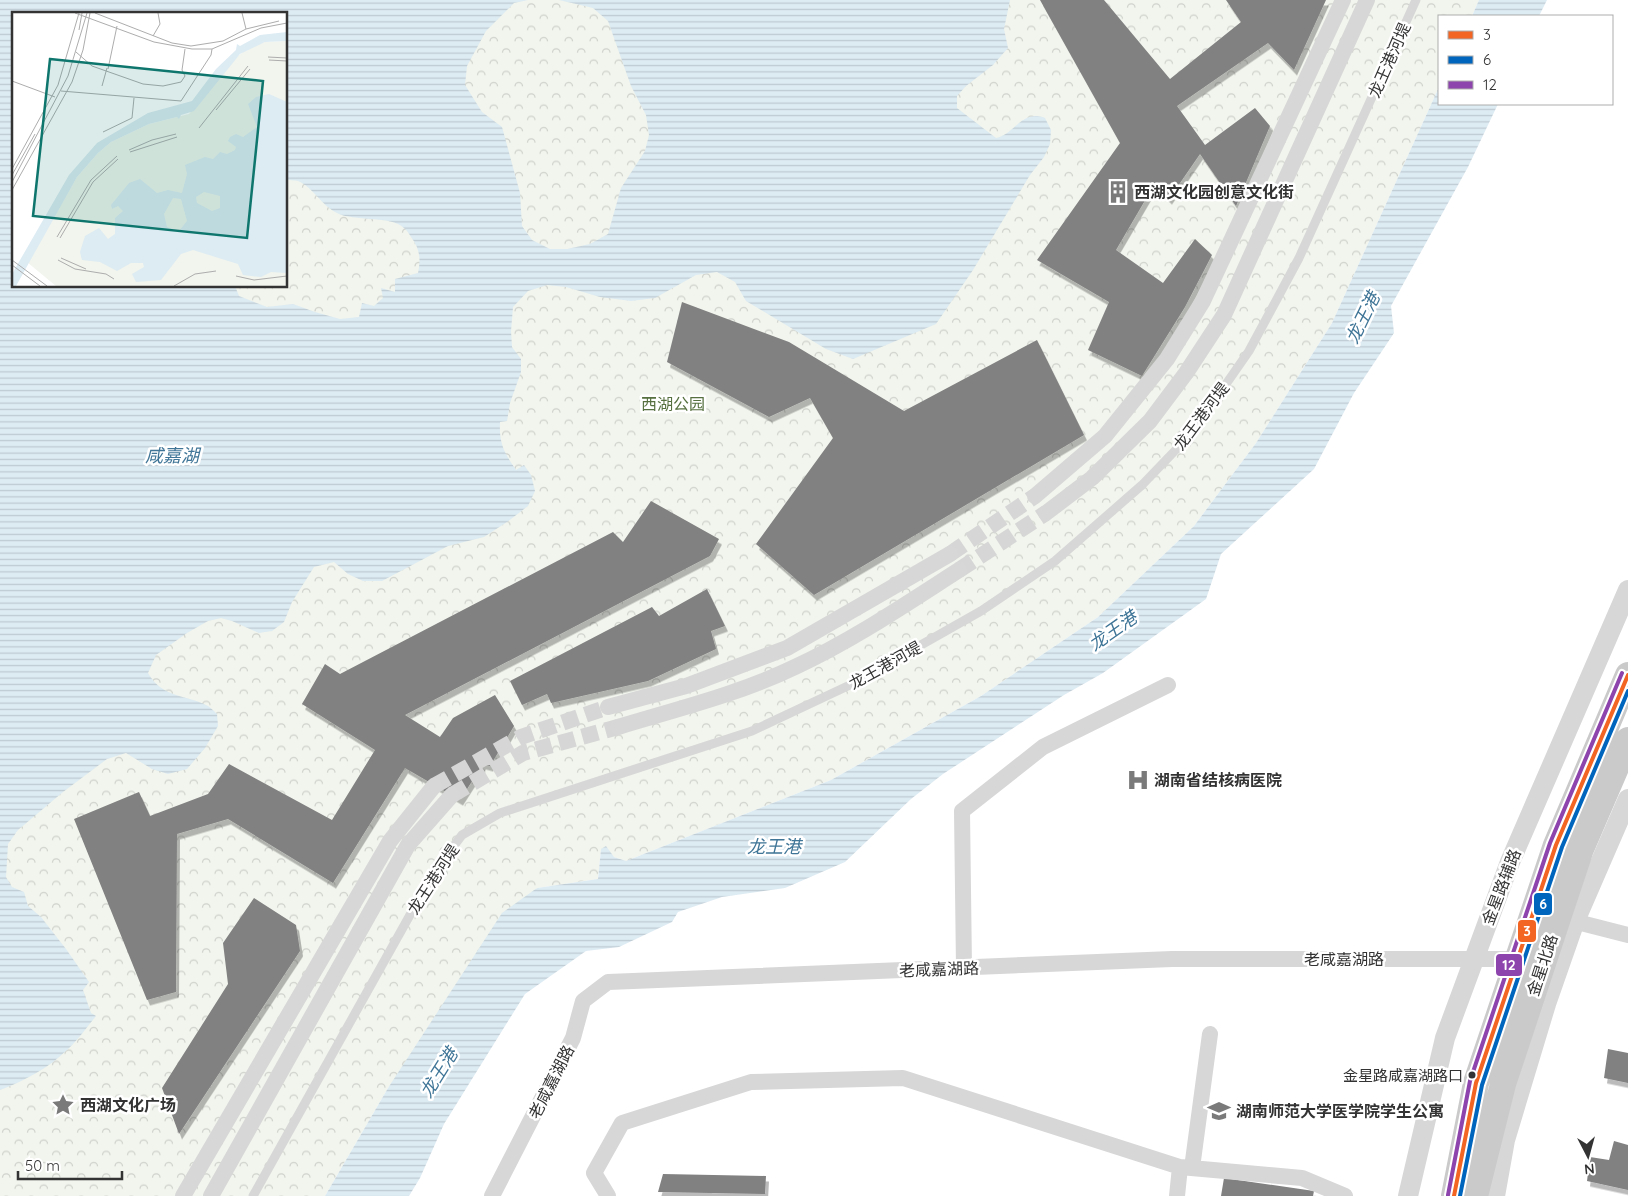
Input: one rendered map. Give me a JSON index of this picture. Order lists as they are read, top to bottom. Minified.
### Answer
{"streets":{"main road":["金星北路"],"street":["金星路辅路","老咸嘉湖路"],"lane":["龙王港河堤"]},"crossings":[["老咸嘉湖路","金星北路"]],"water":["龙王港","咸嘉湖"],"parks":["西湖公园"],"places":{"building":["西湖文化园创意文化街"],"hospital":["湖南省结核病医院"],"other":["金星路咸嘉湖路口"],"place":["西湖文化广场"],"school or university":["湖南师范大学医学院学生公寓"]},"lines":["transit line 12","transit line 3","transit line 6"],"legend":["3","6","12"],"scale_bar":"50 m","north":"bottom"}
